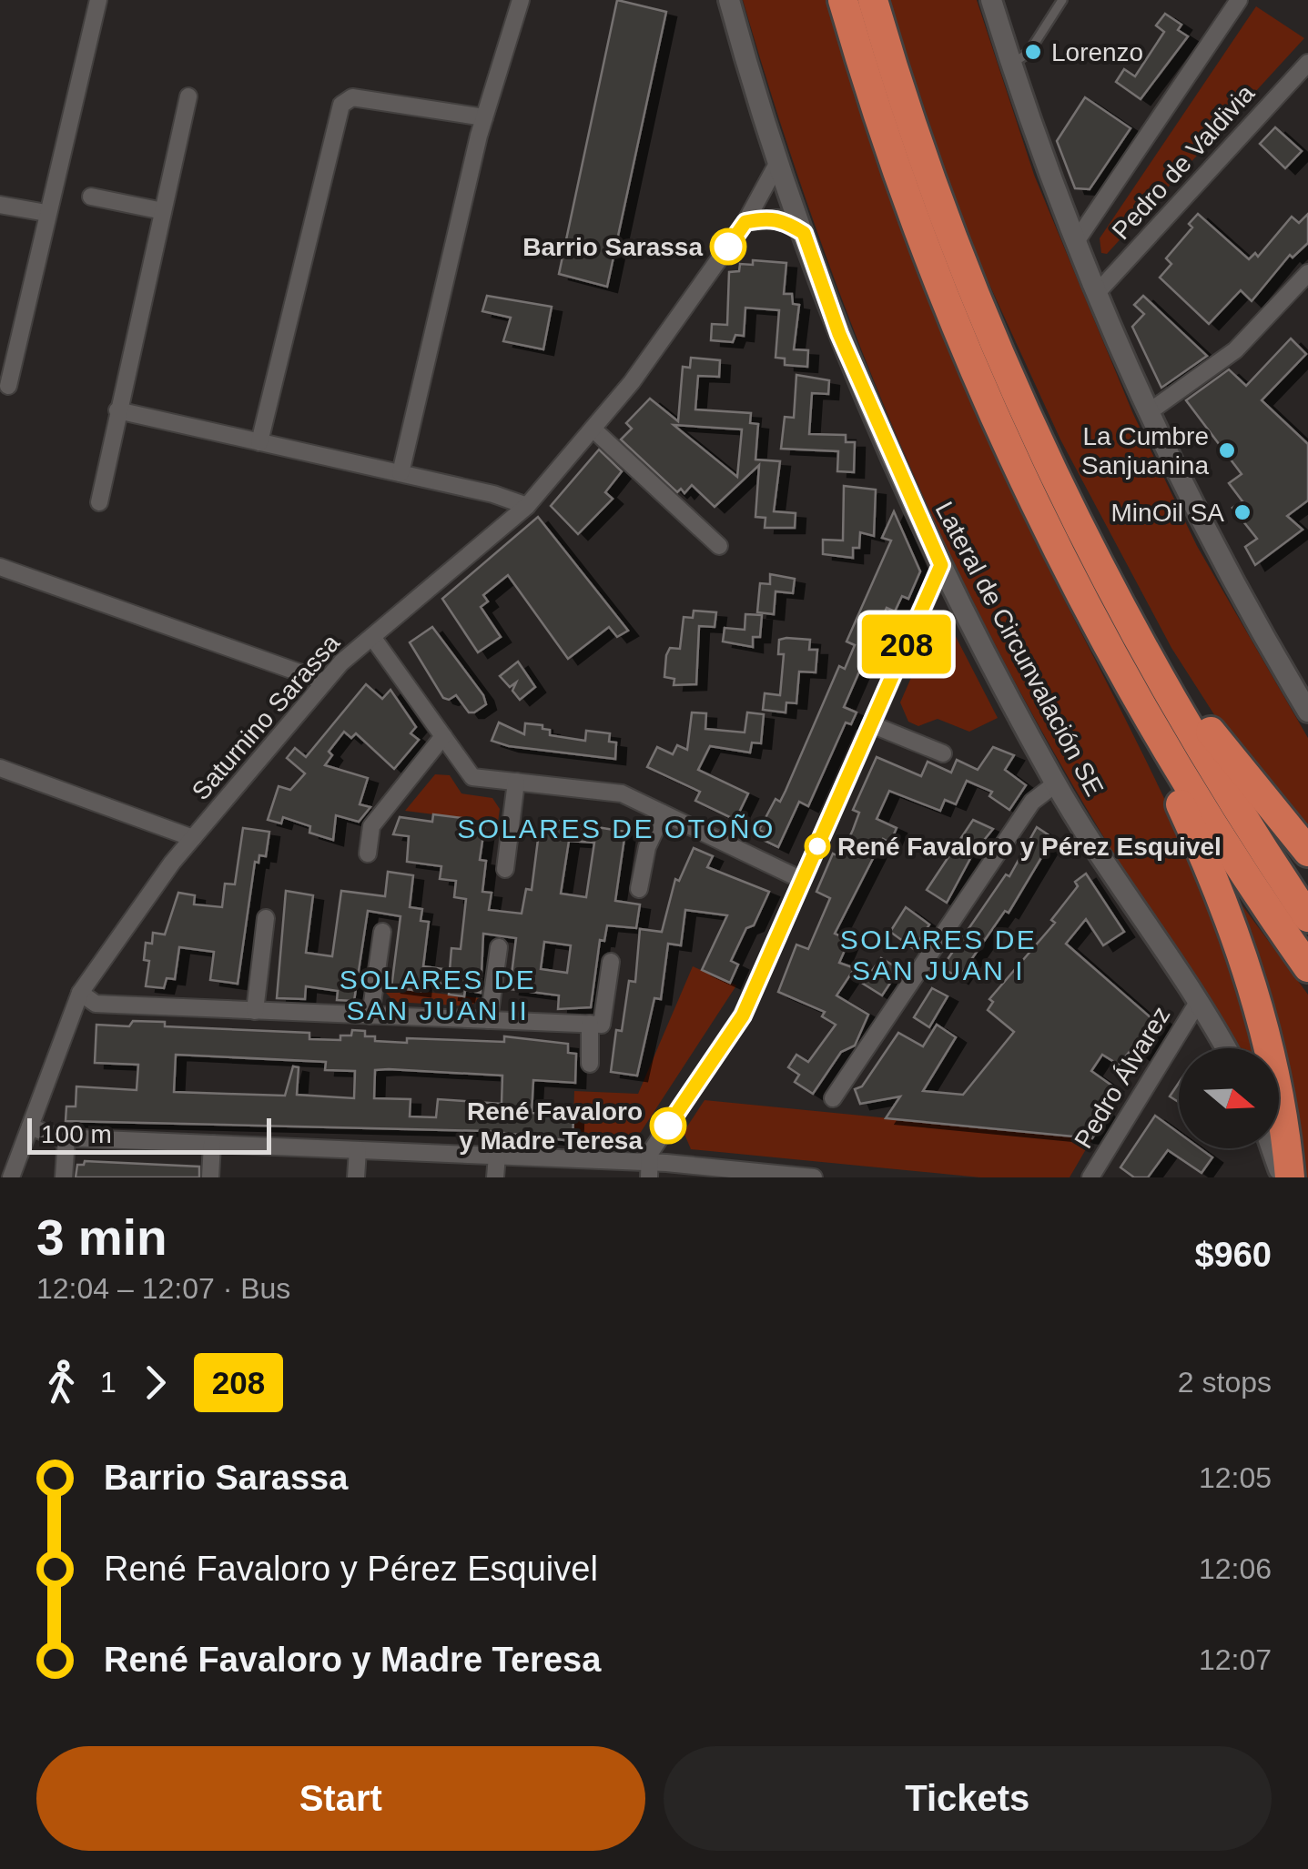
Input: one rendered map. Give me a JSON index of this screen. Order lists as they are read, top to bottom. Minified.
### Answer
{"streets":{"street":["Pedro de Valdivia","Lateral de Circunvalación SE","Saturnino Sarassa","Pedro Álvarez"]},"crossings":[["Lateral de Circunvalación SE","Saturnino Sarassa"],["Lateral de Circunvalación SE","Pedro Álvarez"]],"districts":["SOLARES DE OTOÑO","SOLARES DE SAN JUAN I","SOLARES DE SAN JUAN II"],"places":["Lorenzo","Barrio Sarassa","La Cumbre Sanjuanina","MinOil SA","René Favaloro y Pérez Esquivel","René Favaloro y Madre Teresa"],"lines":["bus line 208"],"scale_bar":"100 m","north":"right","page":{"on_map":"208","scale":"100 m","heading":["3 min","12:04 – 12:07 · Bus","$960"],"legs":["1","208","2 stops"],"list":[{"name":"Barrio Sarassa","value":"12:05"},{"name":"René Favaloro y Pérez Esquivel","value":"12:06"},{"name":"René Favaloro y Madre Teresa","value":"12:07"}],"buttons":["Start","Tickets"]}}
